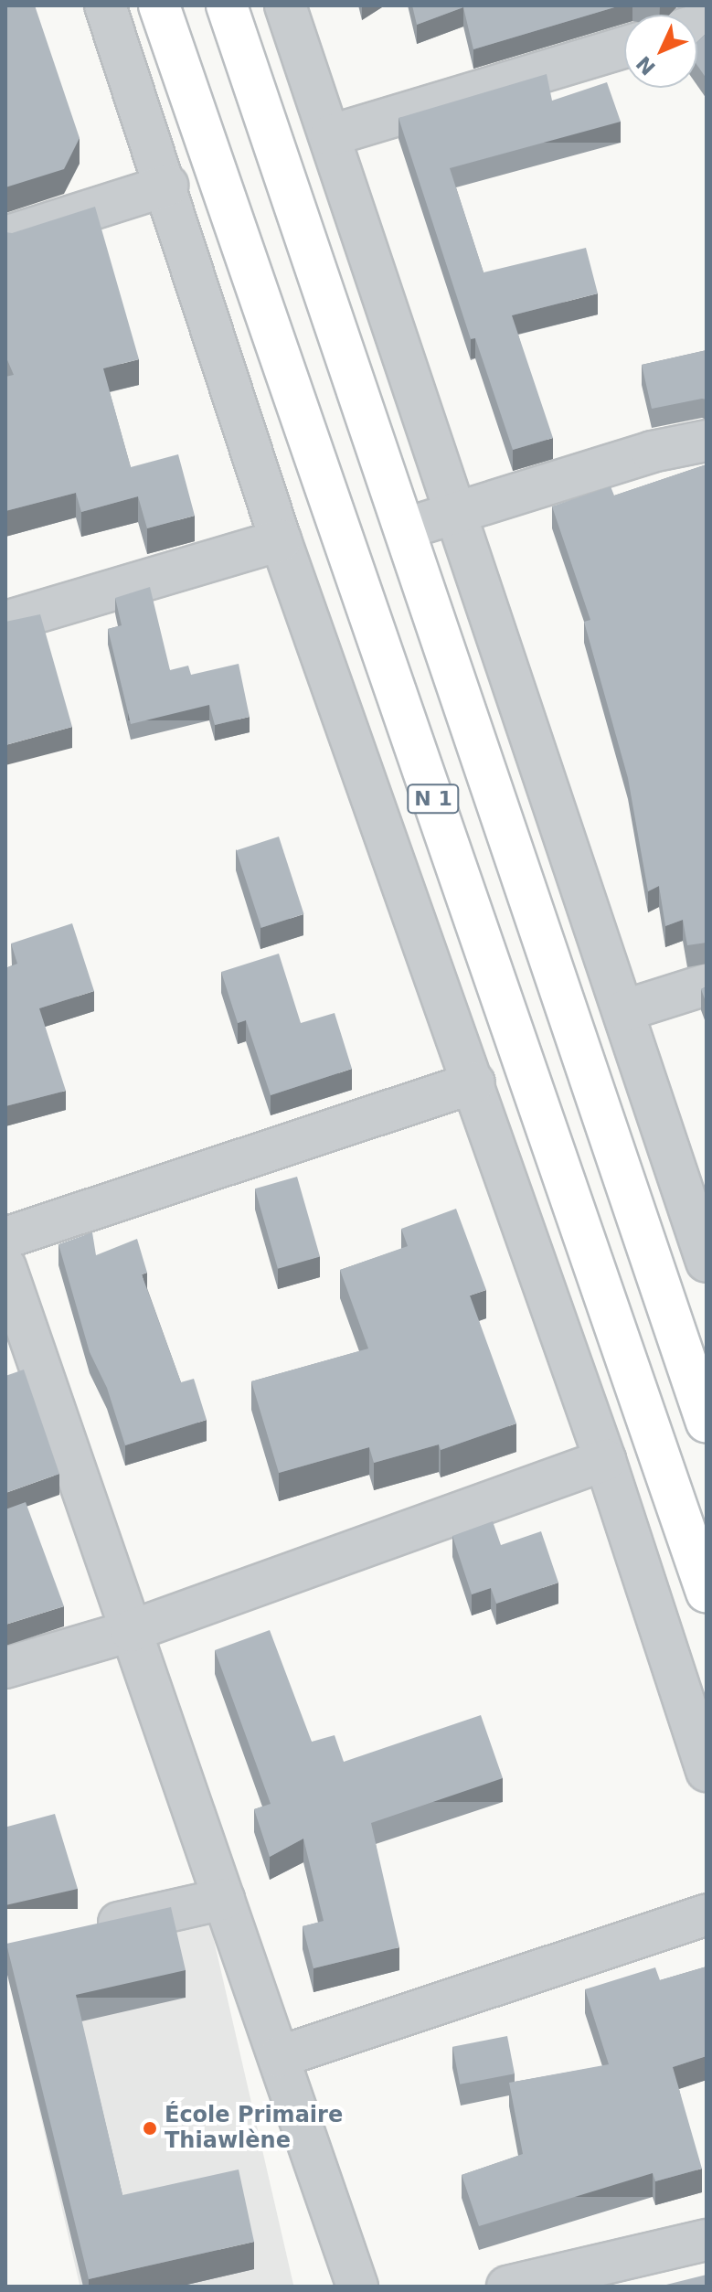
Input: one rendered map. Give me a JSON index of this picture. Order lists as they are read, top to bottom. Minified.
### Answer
{"streets":{"highway":["N 1"]},"places":["École Primaire Thiawlène"],"north":"bottom left"}
